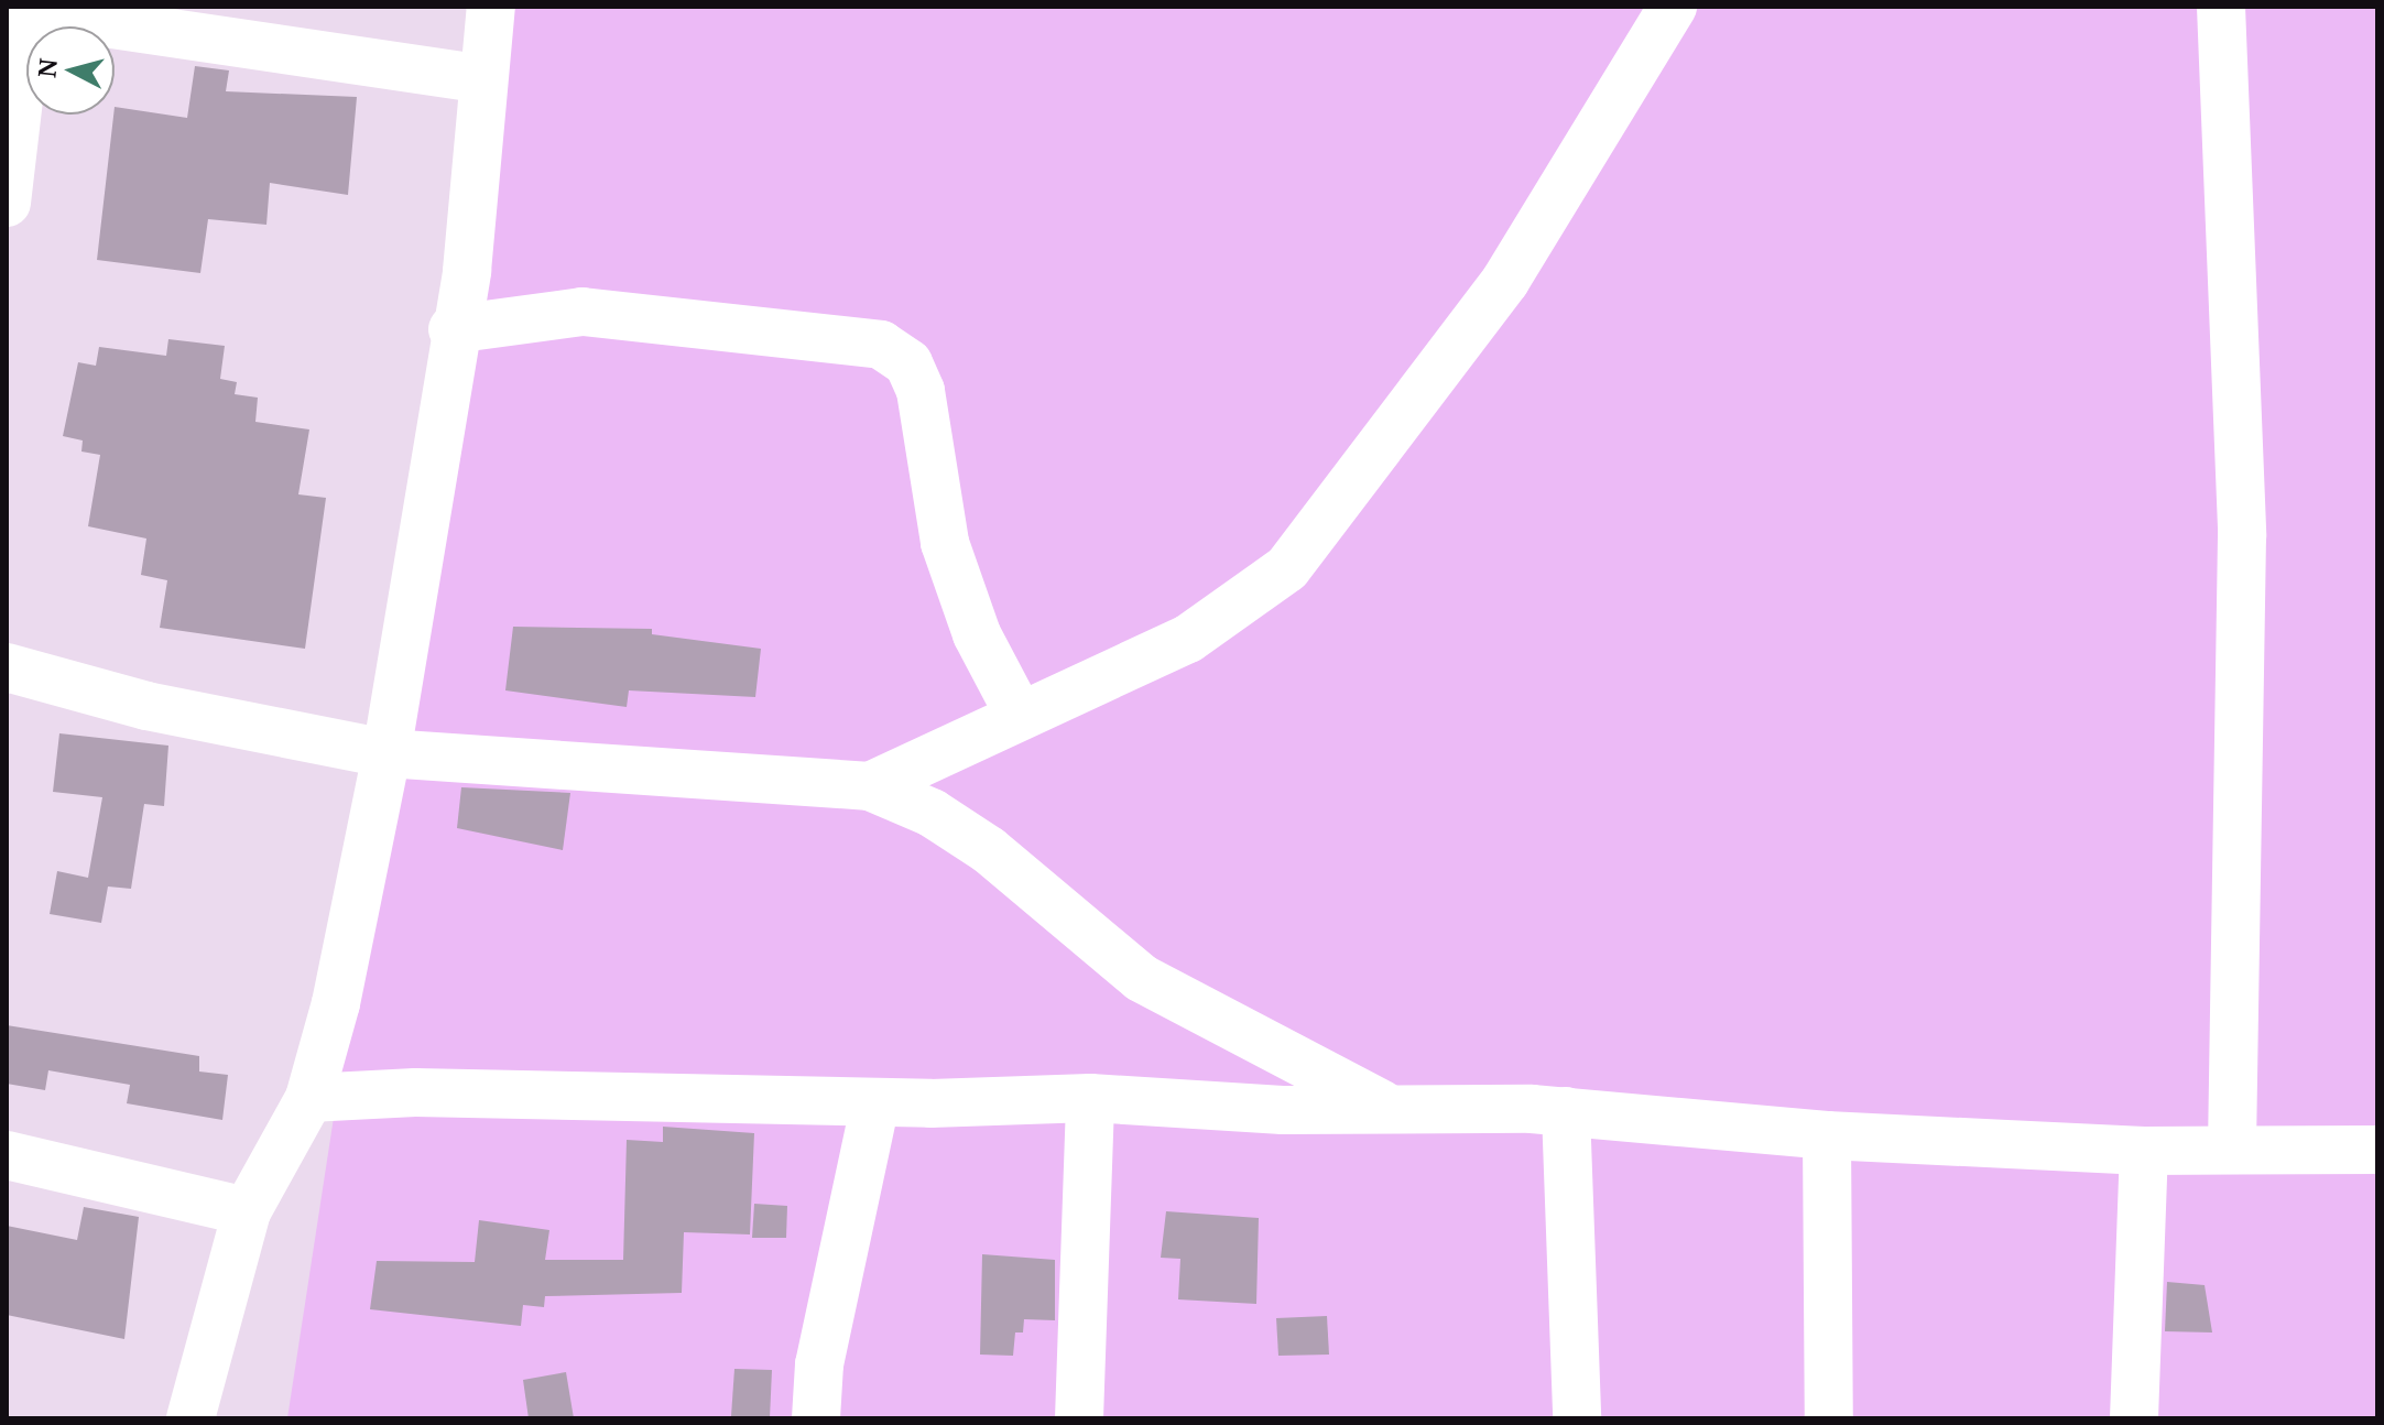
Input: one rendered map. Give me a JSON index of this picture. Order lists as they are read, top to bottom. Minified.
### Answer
{"north":"left"}
